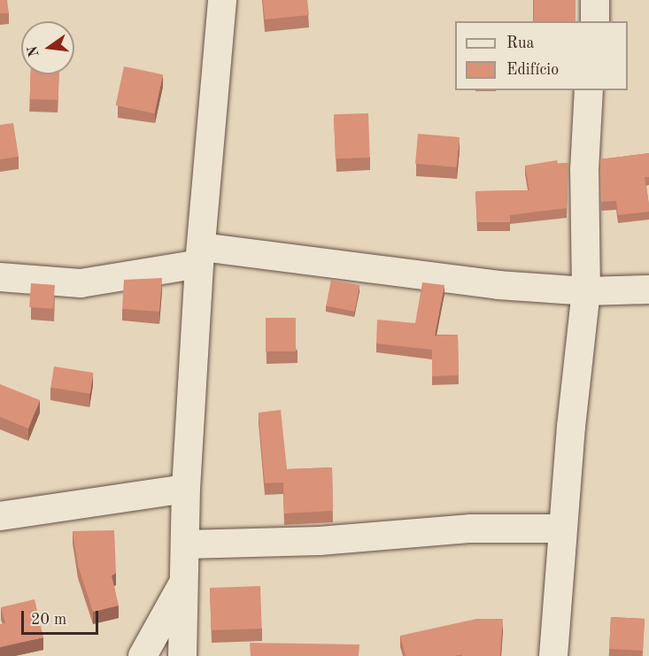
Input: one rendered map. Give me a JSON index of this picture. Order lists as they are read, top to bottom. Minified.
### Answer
{"legend":["Rua","Edifício"],"scale_bar":"20 m","north":"left"}
